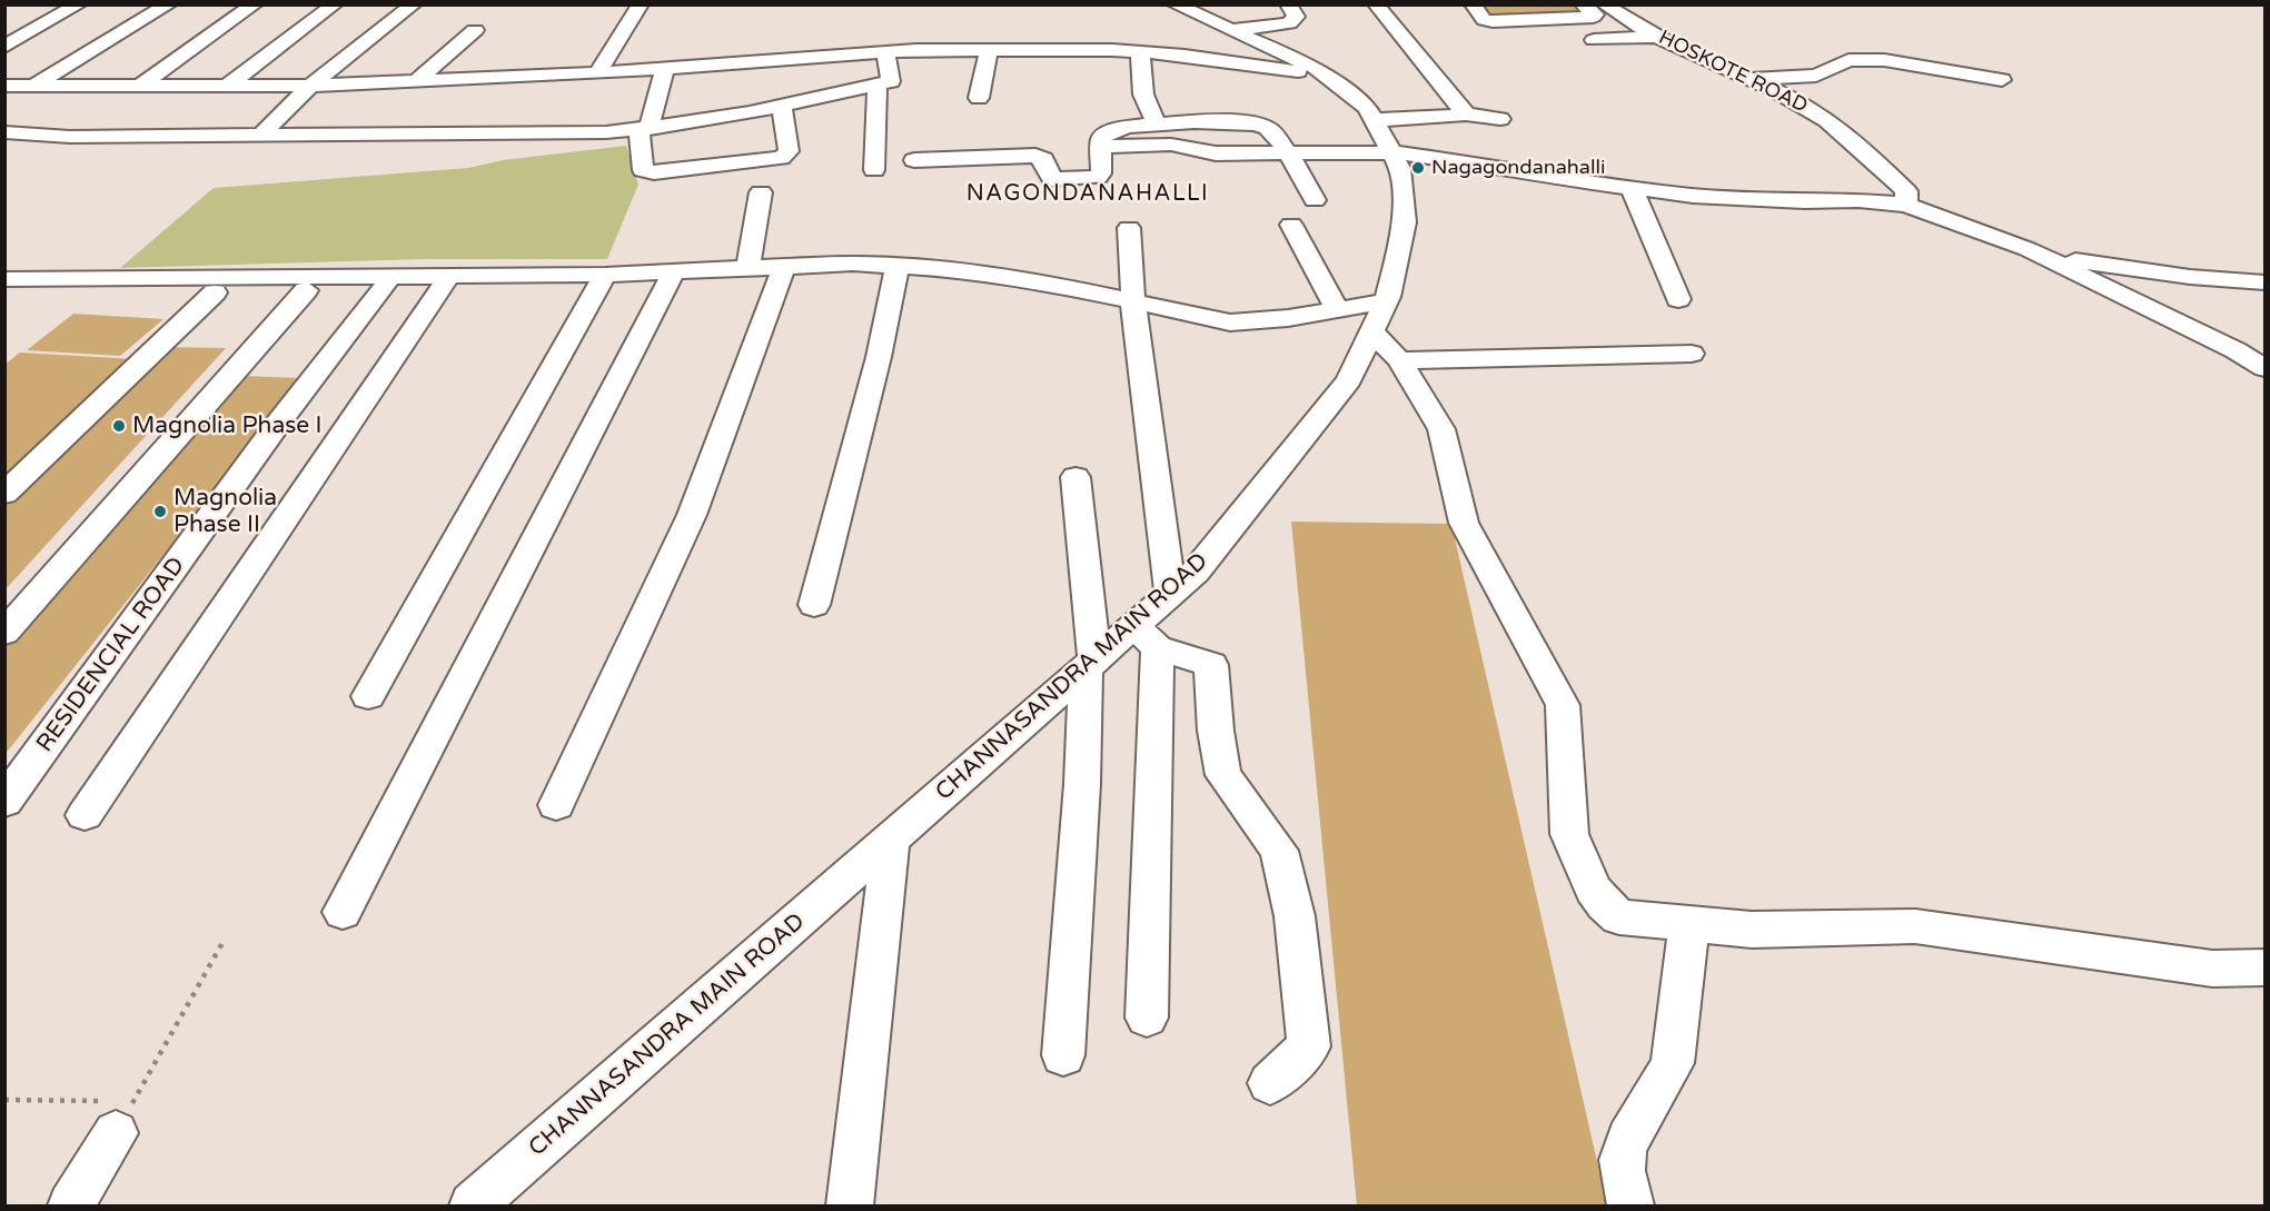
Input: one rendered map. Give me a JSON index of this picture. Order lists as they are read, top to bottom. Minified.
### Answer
{"streets":{"street":["HOSKOTE ROAD","RESIDENCIAL ROAD","CHANNASANDRA MAIN ROAD"]},"districts":["NAGONDANAHALLI"],"places":["Nagagondanahalli","Magnolia Phase I","Magnolia Phase II"]}
